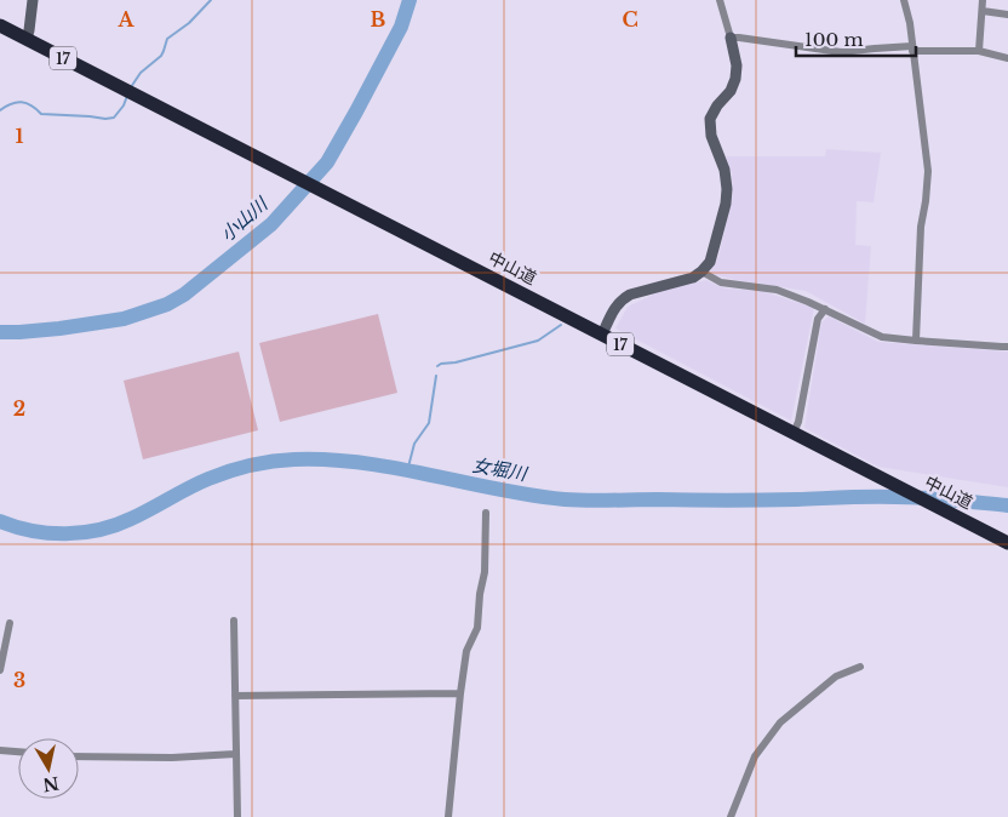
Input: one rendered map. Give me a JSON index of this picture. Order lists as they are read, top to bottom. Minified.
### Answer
{"streets":{"highway":["17","中山道"]},"water":["小山川","女堀川"],"scale_bar":"100 m","north":"bottom","grid":{"columns":["A","B","C"],"rows":["1","2","3"]}}
